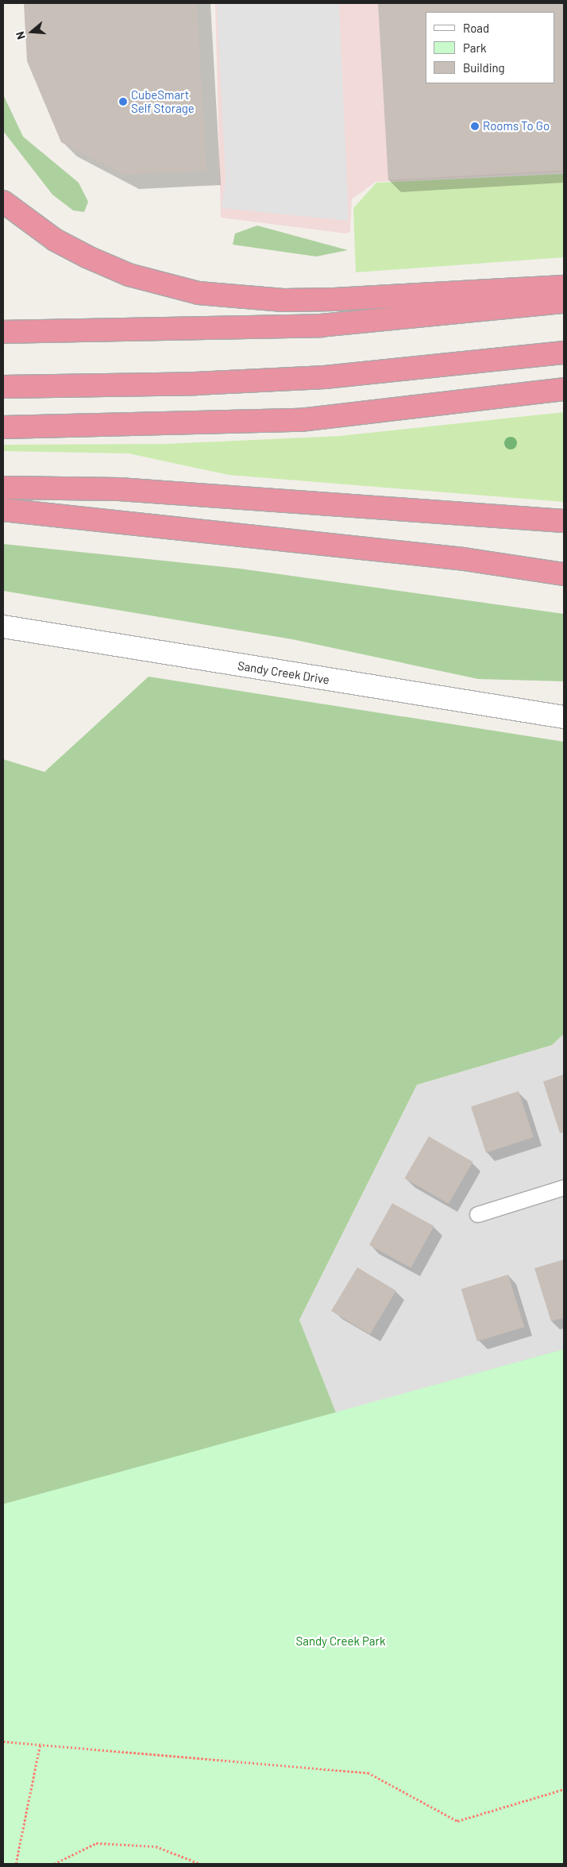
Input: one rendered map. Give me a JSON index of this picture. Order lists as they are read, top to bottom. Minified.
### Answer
{"streets":{"street":["Sandy Creek Drive"]},"parks":["Sandy Creek Park"],"places":["CubeSmart Self Storage","Rooms To Go"],"legend":["Road","Park","Building"],"north":"left"}
